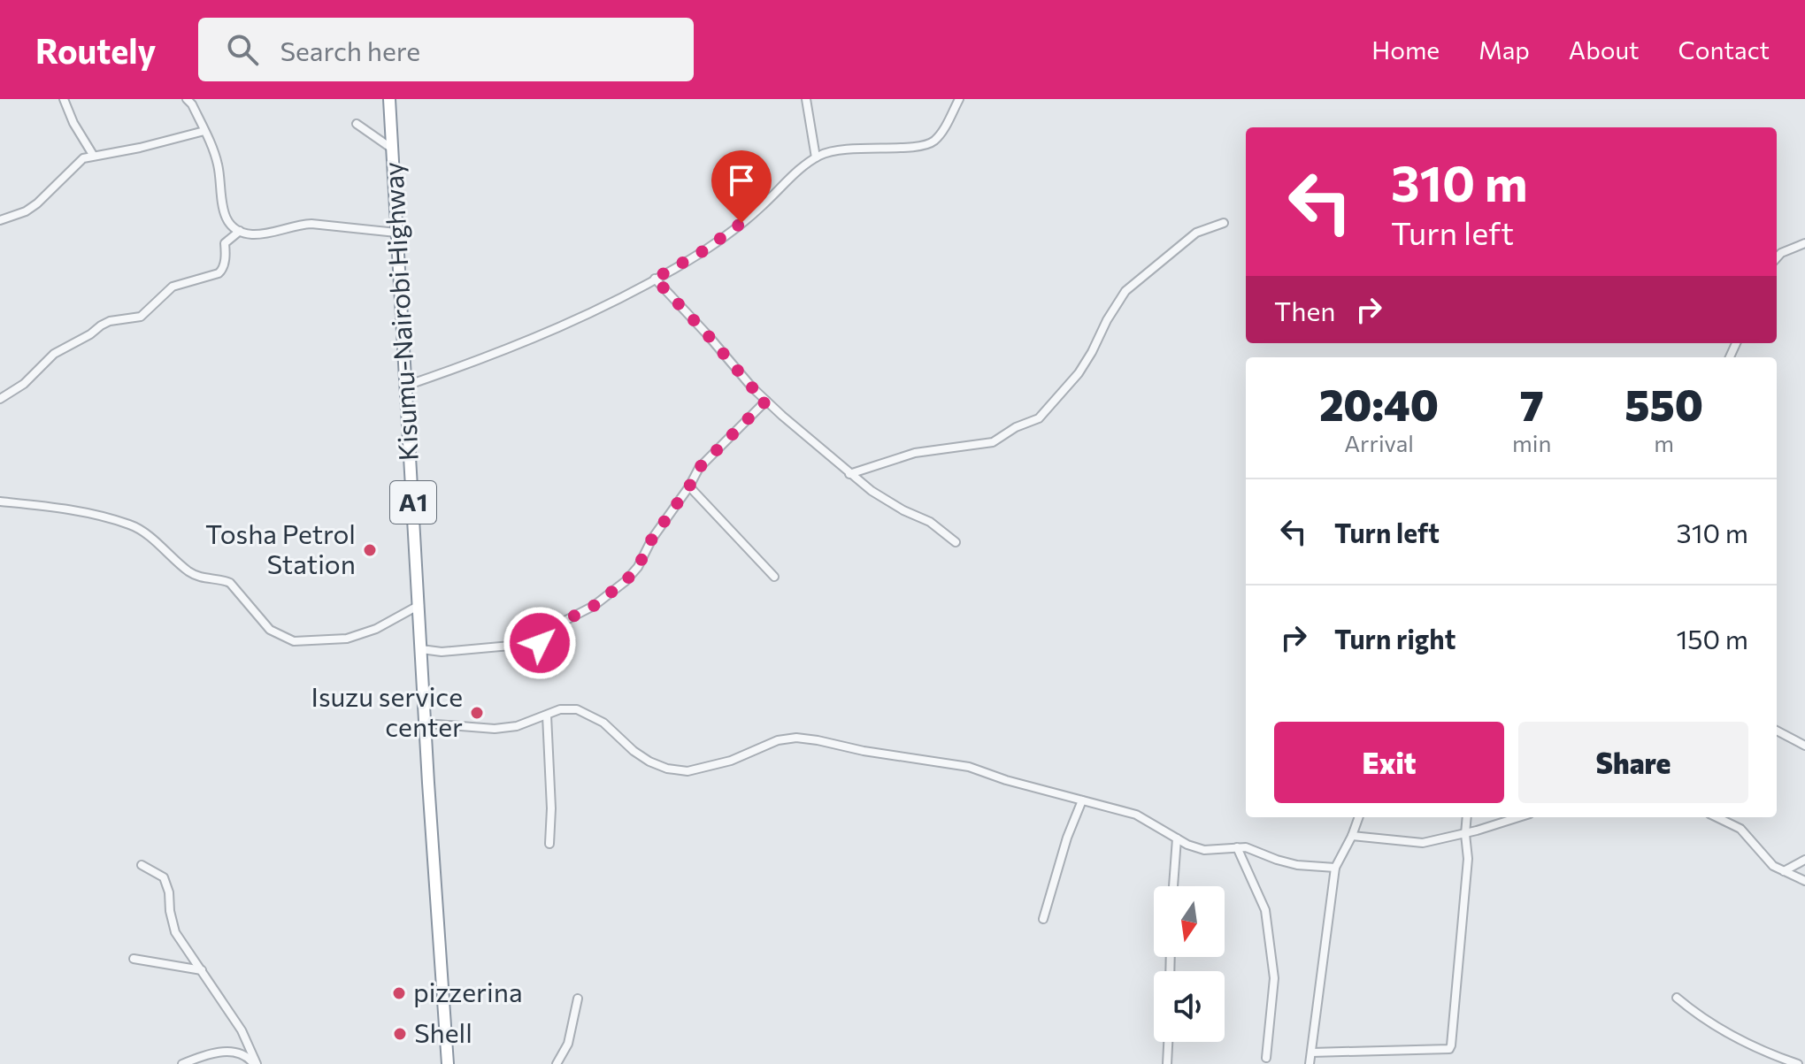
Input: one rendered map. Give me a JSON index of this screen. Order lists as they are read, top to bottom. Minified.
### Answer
{"streets":{"highway":["Kisumu-Nairobi Highway","A1"]},"places":["Tosha Petrol Station","Isuzu service center","pizzerina","Shell"],"north":"bottom","page":{"header":"Routely","search":"Search here","nav":["Home","Map","About","Contact"],"turn":["310 m","Turn left"],"then":"Then","eta":["20:40","Arrival","7","min","550","m"],"list":[{"name":"Turn left","value":"310 m"},{"name":"Turn right","value":"150 m"}],"buttons":["Exit","Share"]}}
